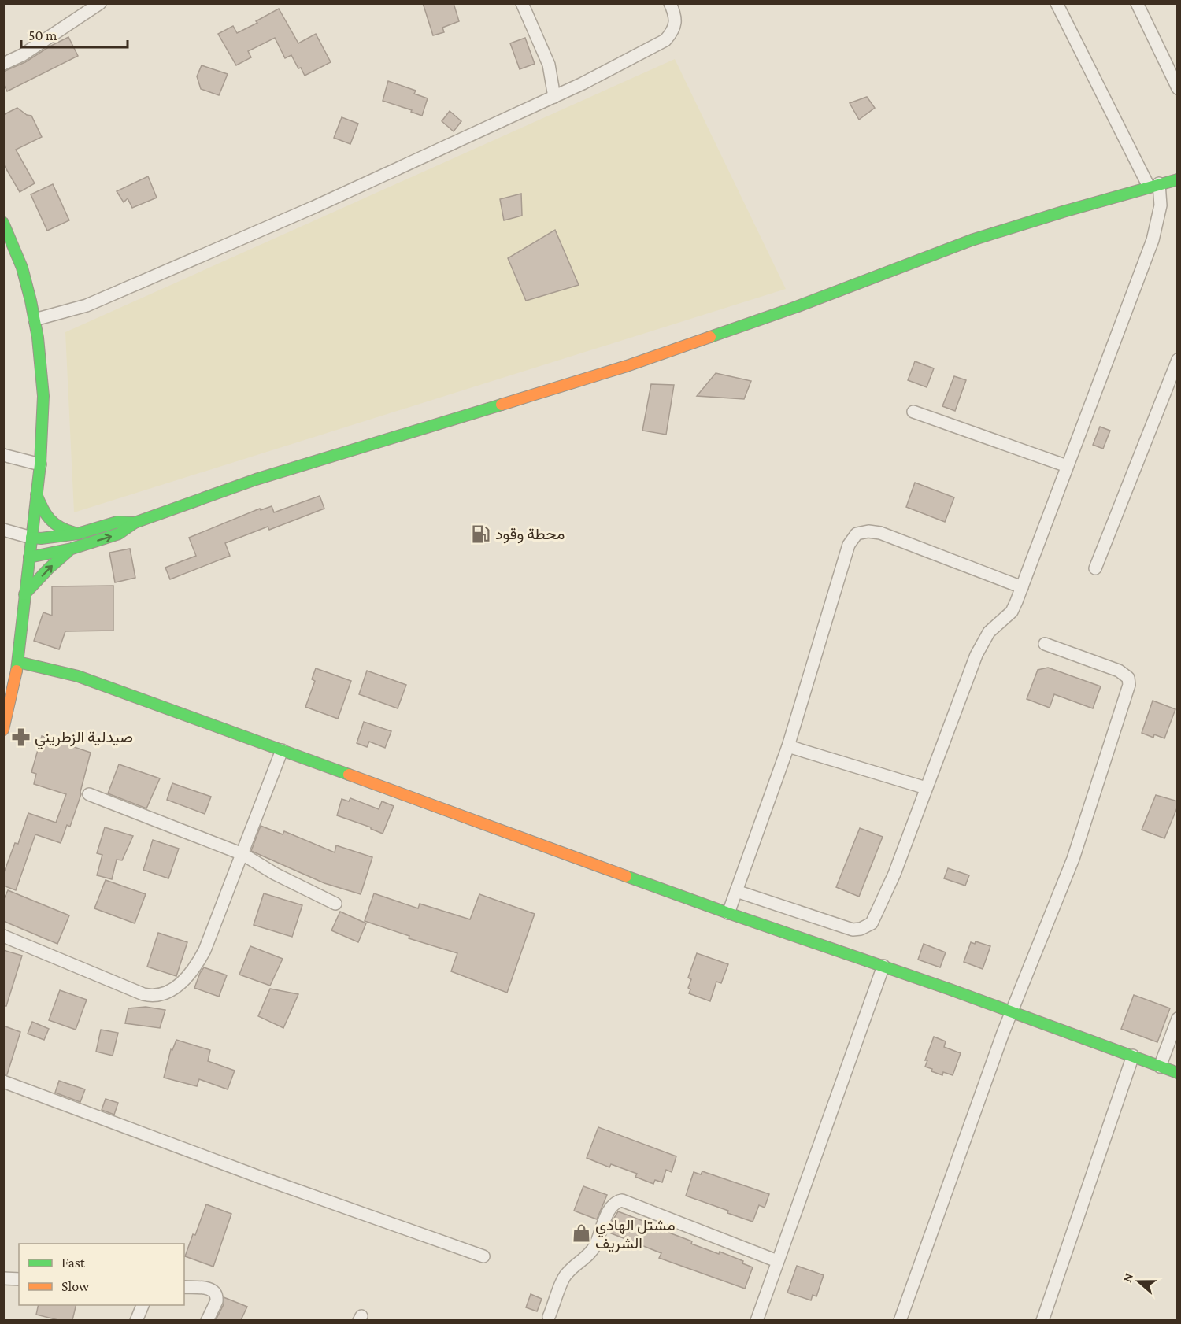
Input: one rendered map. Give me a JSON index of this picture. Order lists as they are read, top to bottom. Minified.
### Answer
{"places":{"fuel station":["محطة وقود"],"pharmacy":["صيدلية الزطريني"],"shop":["مشتل الهادي الشريف"]},"legend":["Fast","Slow"],"scale_bar":"50 m","north":"left"}
